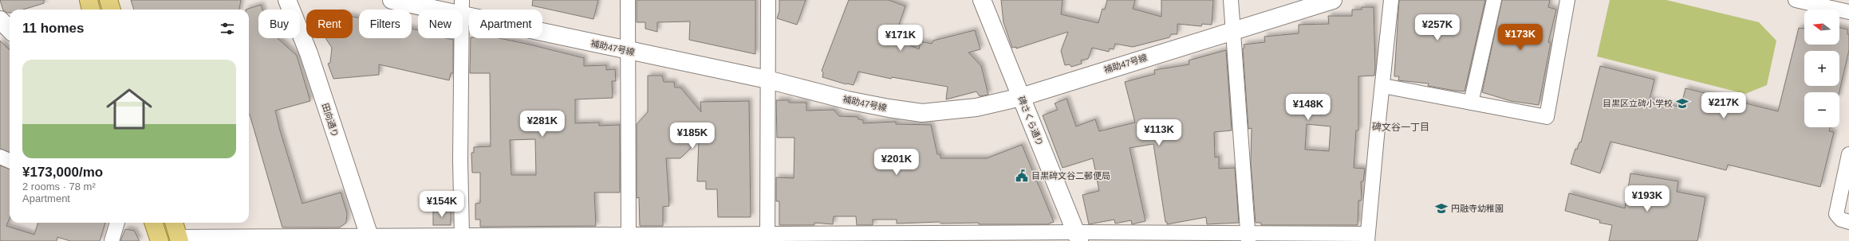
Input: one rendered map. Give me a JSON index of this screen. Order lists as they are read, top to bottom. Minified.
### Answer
{"streets":{"street":["補助47号線","田向通り","碑さくら通り"]},"crossings":[["補助47号線","碑さくら通り"]],"districts":["碑文谷一丁目"],"places":{"school or university":["目黒区立碑小学校","円融寺幼稚園"],"public building":["目黒碑文谷二郵便局"]},"north":"left","page":{"map_buttons":["+","−"],"chip":["Buy","Rent","Filters","New","Apartment"],"heading":"11 homes","price":["¥257K","¥173K","¥171K","¥217K","¥148K","¥281K","¥113K","¥185K","¥201K","¥193K","¥154K"],"list":[{"name":"¥173,000/mo","note":"2 rooms · 78 m² · Apartment"}]}}
